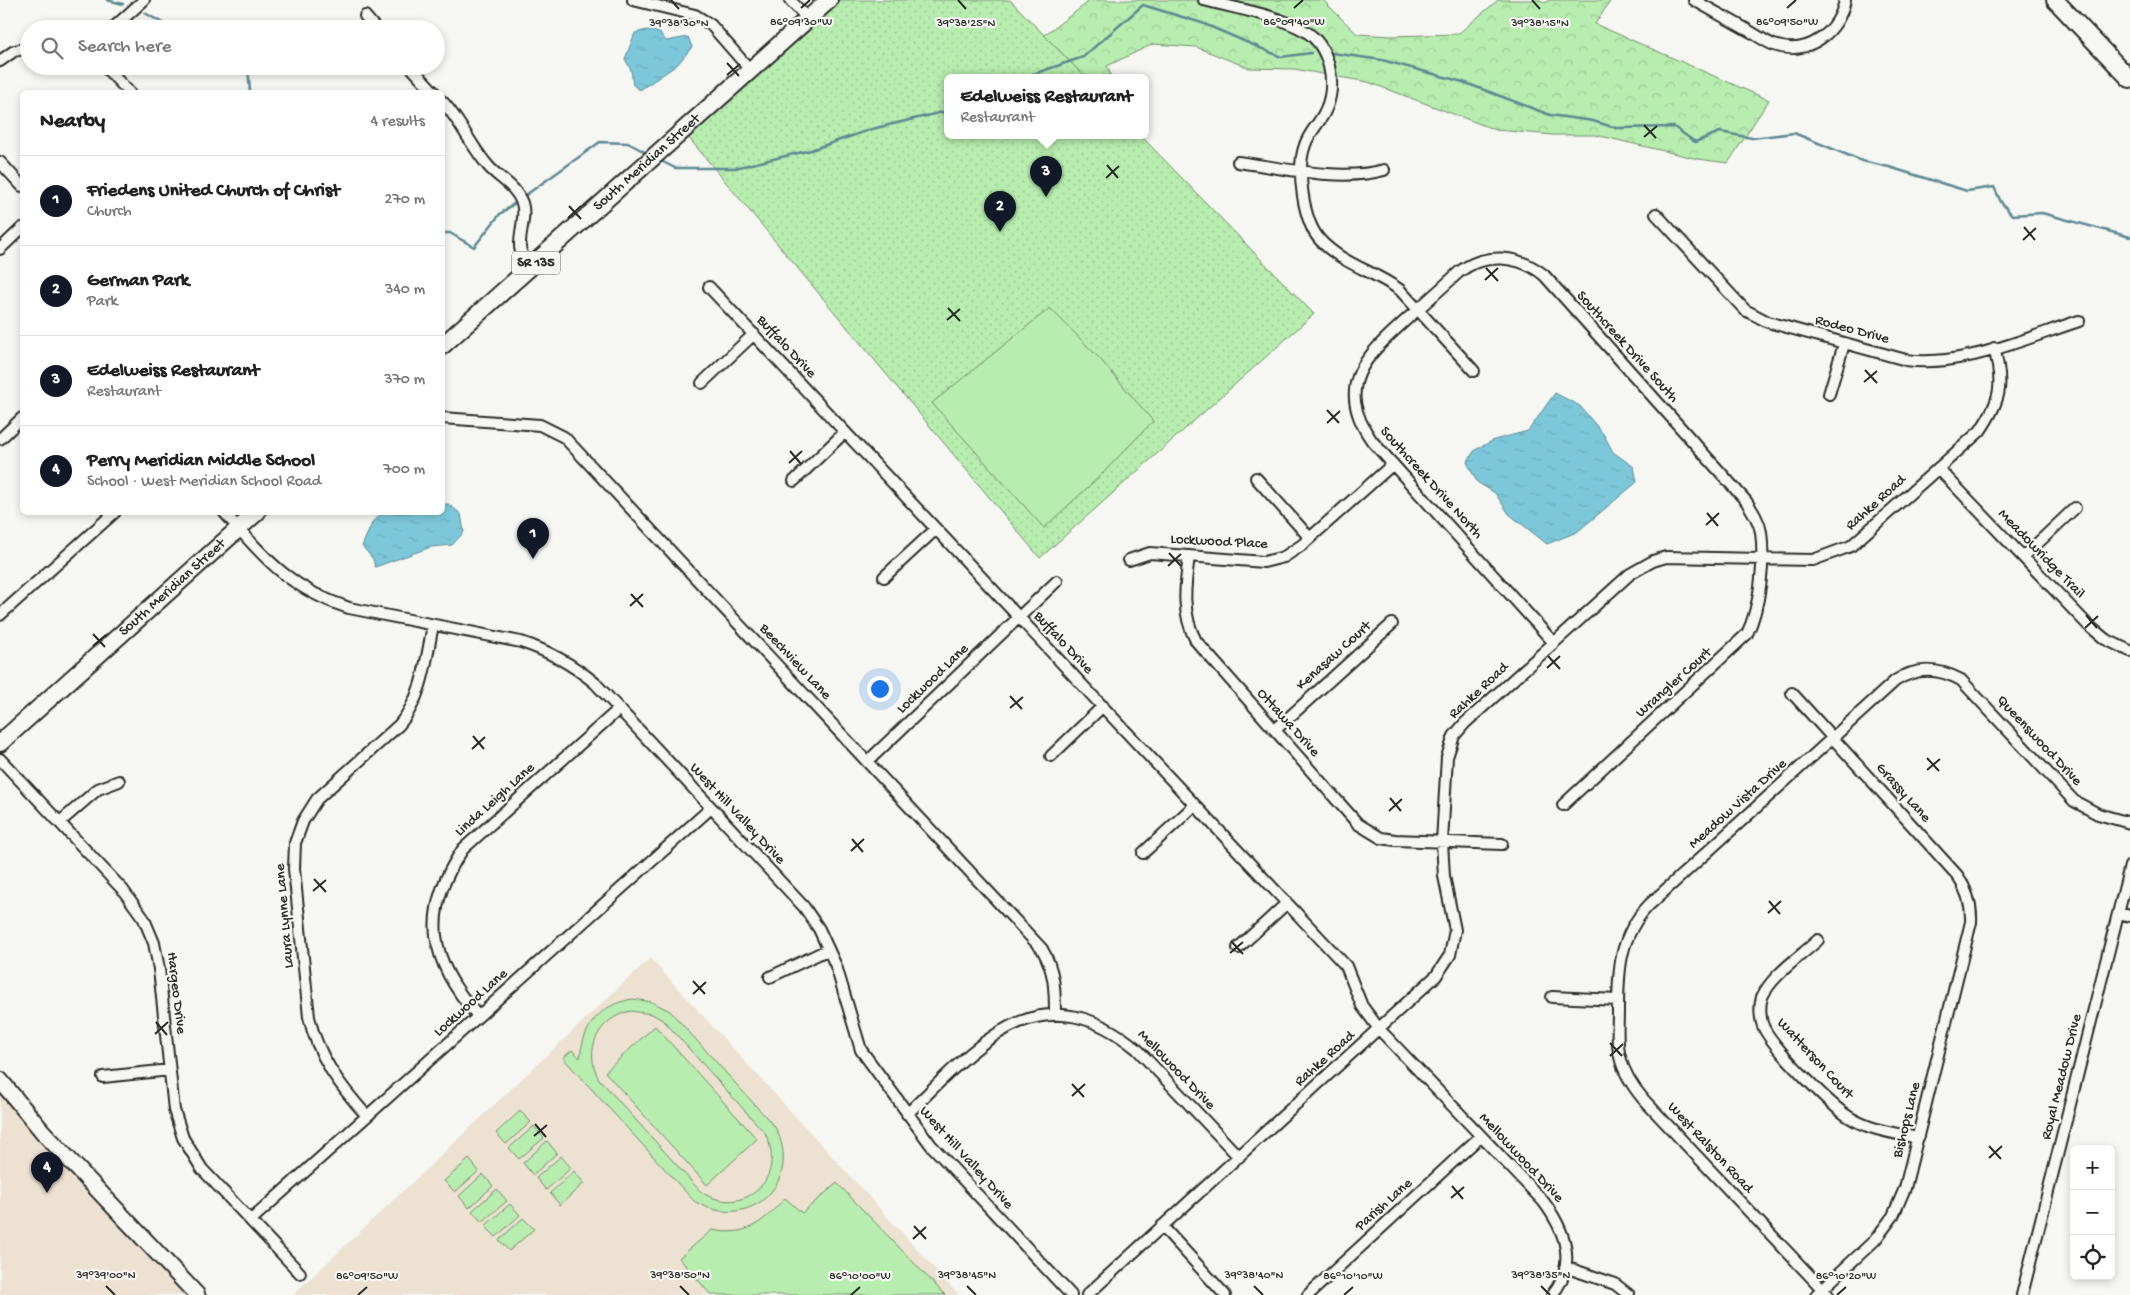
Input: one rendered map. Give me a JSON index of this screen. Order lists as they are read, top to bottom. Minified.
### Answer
{"streets":{"main road":["South Meridian Street","SR 135"],"street":["Rodeo Drive","Buffalo Drive","Southcreek Drive South","Southcreek Drive North","Rahke Road","Lockwood Place","Meadowridge Trail","Kenasaw Court","Beechview Lane","Lockwood Lane","Wrangler Court","Ottawa Drive","Queenswood Drive","Grassy Lane","Linda Leigh Lane","Meadow Vista Drive","West Hill Valley Drive","Laura Lynne Lane","Hargeo Drive","Watterson Court","Mellowood Drive","Royal Meadow Drive","Bishops Lane","West Ralston Road","Mellowwood Drive","Parish Lane"]},"crossings":[["South Meridian Street","West Hill Valley Drive"],["Rodeo Drive","Rahke Road"],["Buffalo Drive","Rahke Road"],["Buffalo Drive","Lockwood Lane"],["Buffalo Drive","Mellowwood Drive"],["Southcreek Drive South","Southcreek Drive North"],["Southcreek Drive South","Rahke Road"],["Southcreek Drive South","Wrangler Court"],["Southcreek Drive North","Rahke Road"],["Southcreek Drive North","Lockwood Place"],["Rahke Road","Meadowridge Trail"],["Rahke Road","Wrangler Court"],["Rahke Road","Ottawa Drive"],["Rahke Road","Mellowood Drive"],["Rahke Road","Mellowwood Drive"],["Lockwood Place","Ottawa Drive"],["Kenasaw Court","Ottawa Drive"],["Beechview Lane","Lockwood Lane"],["Beechview Lane","Mellowood Drive"],["Lockwood Lane","Linda Leigh Lane"],["Lockwood Lane","West Hill Valley Drive"],["Lockwood Lane","Laura Lynne Lane"],["Lockwood Lane","Hargeo Drive"],["Queenswood Drive","Meadow Vista Drive"],["Grassy Lane","Meadow Vista Drive"],["Grassy Lane","Bishops Lane"],["Linda Leigh Lane","West Hill Valley Drive"],["Meadow Vista Drive","West Ralston Road"],["West Hill Valley Drive","Laura Lynne Lane"],["West Hill Valley Drive","Mellowood Drive"],["Watterson Court","Bishops Lane"],["Bishops Lane","West Ralston Road"],["Mellowwood Drive","Parish Lane"]],"page":{"search":"Search here","popup":["Edelweiss Restaurant","Restaurant"],"heading":["Nearby","4 results"],"list":[{"mark":"1","name":"Friedens United Church of Christ","note":"Church","value":"270 m"},{"mark":"2","name":"German Park","note":"Park","value":"340 m"},{"mark":"3","name":"Edelweiss Restaurant","note":"Restaurant","value":"370 m"},{"mark":"4","name":"Perry Meridian Middle School","note":"School · West Meridian School Road","value":"700 m"}],"pins":["3","2","1","4"],"map_buttons":["+","−"]},"coordinates":["86°09'30\"W","86°09'40\"W","86°09'50\"W","39°38'30\"N","39°38'25\"N","39°38'15\"N","39°39'00\"N","39°38'50\"N","39°38'45\"N","39°38'40\"N","39°38'35\"N","86°10'00\"W","86°10'10\"W","86°10'20\"W"]}
